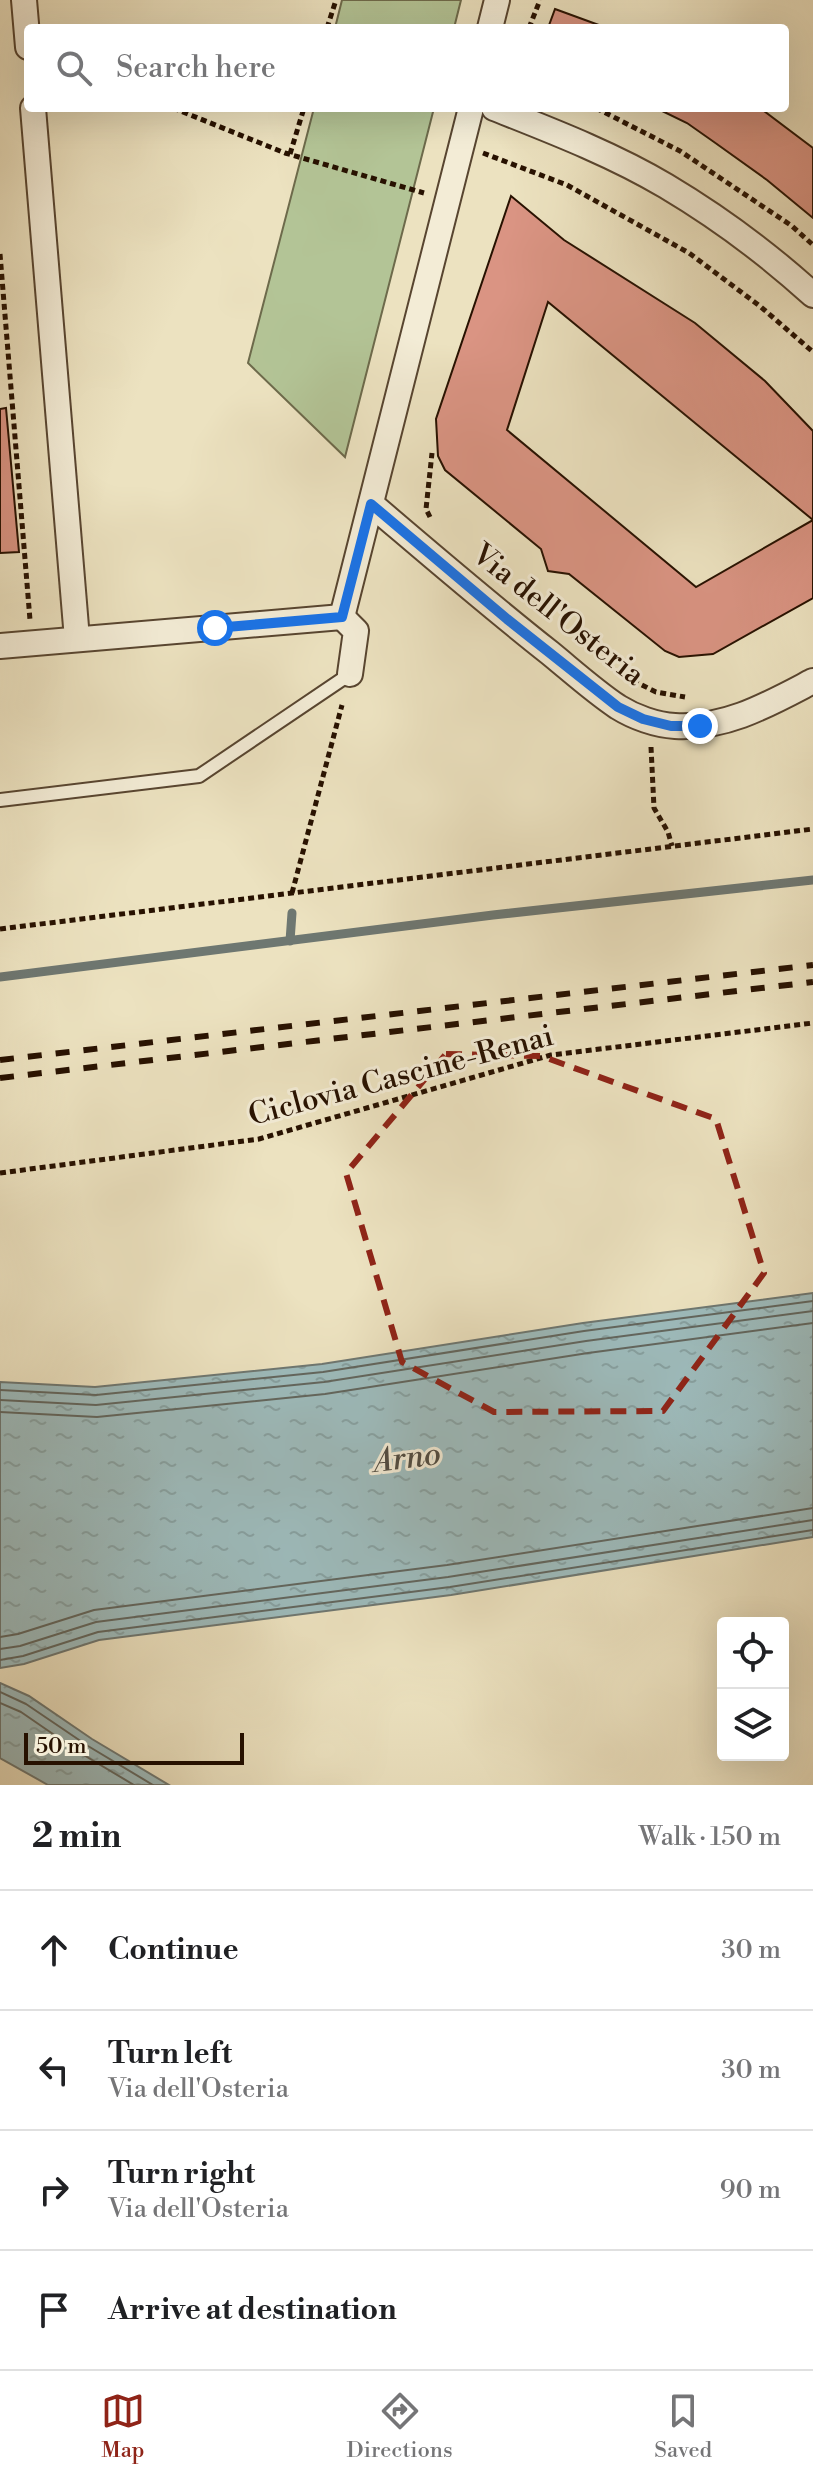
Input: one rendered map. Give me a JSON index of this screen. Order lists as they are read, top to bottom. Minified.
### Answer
{"streets":{"street":["Via dell'Osteria"],"path":["Ciclovia Cascine-Renai"]},"water":["Arno"],"scale_bar":"50 m","page":{"search":"Search here","scale":"50 m","heading":["2 min","Walk · 150 m"],"list":[["Continue","30 m"],["Turn left","Via dell'Osteria","30 m"],["Turn right","Via dell'Osteria","90 m"],"Arrive at destination"],"nav":["Map","Directions","Saved"]}}
